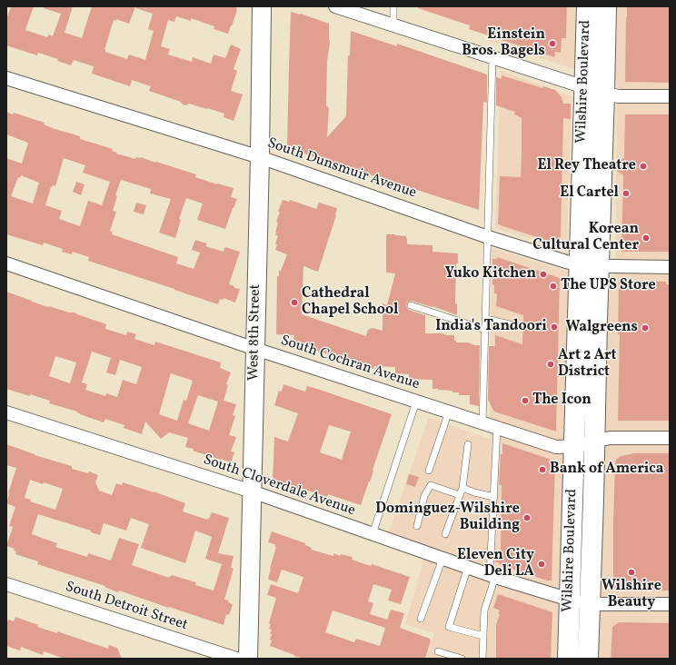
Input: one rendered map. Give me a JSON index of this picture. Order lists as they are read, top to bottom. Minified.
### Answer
{"streets":{"main road":["Wilshire Boulevard"],"street":["South Dunsmuir Avenue","West 8th Street","South Cochran Avenue","South Cloverdale Avenue","South Detroit Street"]},"crossings":[["Wilshire Boulevard","South Dunsmuir Avenue"],["Wilshire Boulevard","South Cochran Avenue"],["Wilshire Boulevard","South Cloverdale Avenue"],["South Dunsmuir Avenue","West 8th Street"],["West 8th Street","South Cochran Avenue"],["West 8th Street","South Cloverdale Avenue"]],"places":["Einstein Bros. Bagels","El Rey Theatre","El Cartel","Korean Cultural Center","Yuko Kitchen","The UPS Store","Cathedral Chapel School","India's Tandoori","Walgreens","Art 2 Art District","The Icon","Bank of America","Dominguez-Wilshire Building","Eleven City Deli LA","Wilshire Beauty"]}
